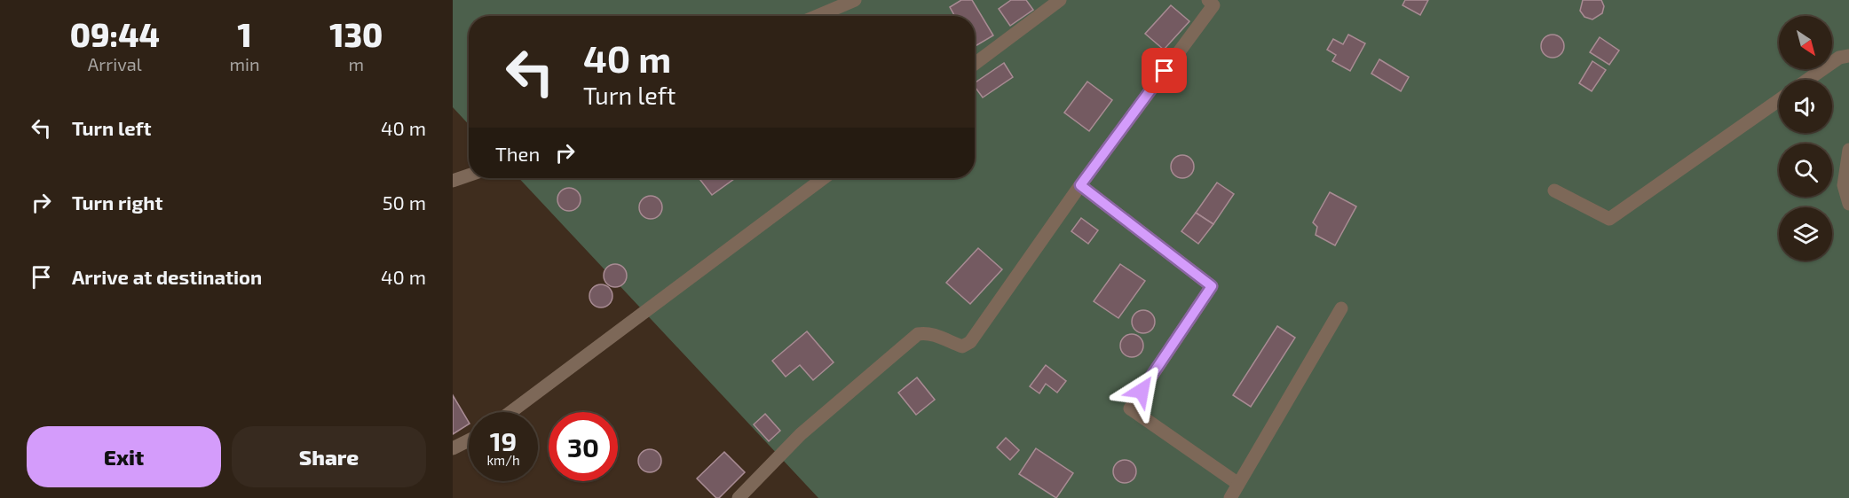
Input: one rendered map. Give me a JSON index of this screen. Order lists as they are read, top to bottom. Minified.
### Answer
{"north":"bottom right","page":{"eta":["09:44","Arrival","1","min","130","m"],"turn":["40 m","Turn left"],"list":[{"name":"Turn left","value":"40 m"},{"name":"Turn right","value":"50 m"},{"name":"Arrive at destination","value":"40 m"}],"then":"Then","speed":"19 km/h","limit":"30","buttons":["Exit","Share"]}}
